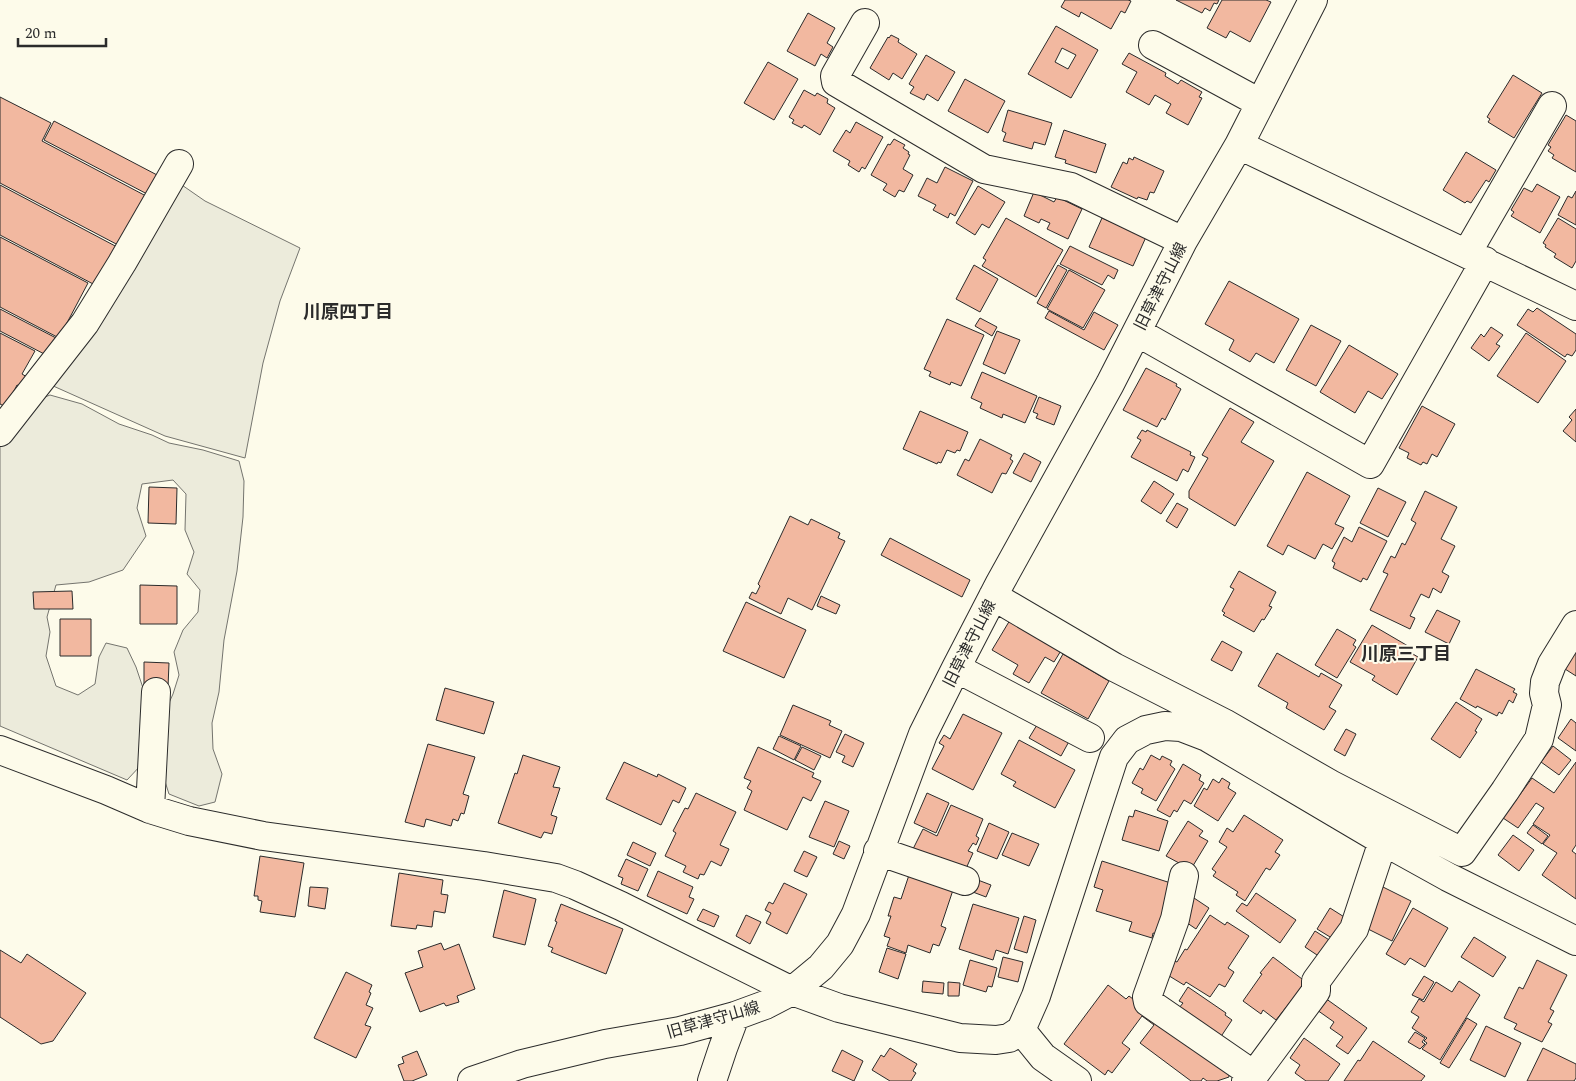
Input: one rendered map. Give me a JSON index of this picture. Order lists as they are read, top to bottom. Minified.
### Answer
{"streets":{"street":["旧草津守山線"]},"districts":["川原四丁目","川原三丁目"],"scale_bar":"20 m"}
